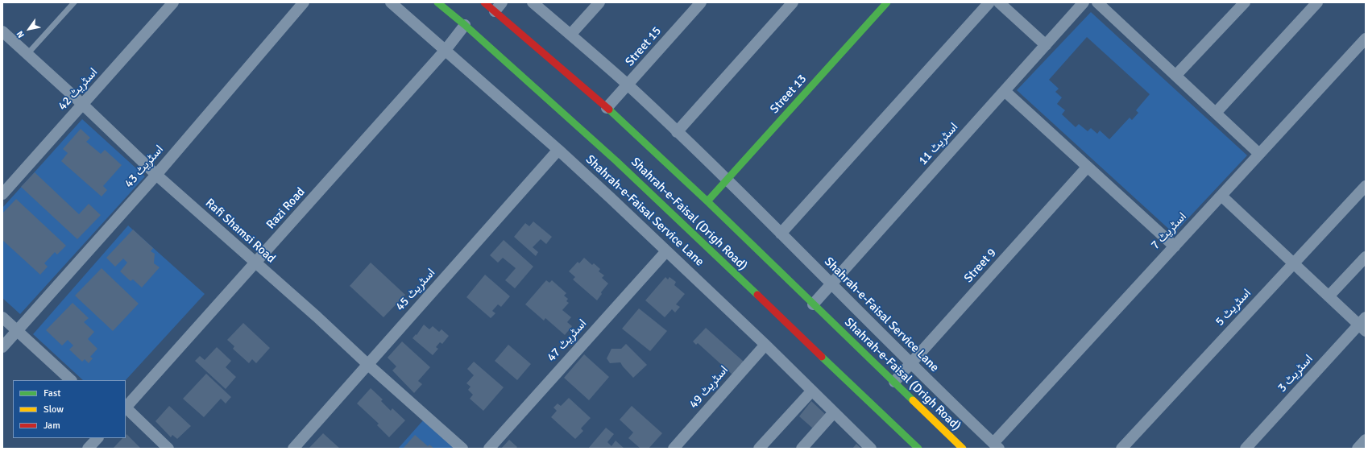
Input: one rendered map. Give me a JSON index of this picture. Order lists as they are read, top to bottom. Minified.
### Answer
{"streets":{"main road":["Street 13","Shahrah-e-Faisal (Drigh Road)"],"street":["Street 15","اسٹریٹ 42","اسٹریٹ 11","اسٹریٹ 43","Razi Road","Shahrah-e-Faisal Service Lane","Rafi Shamsi Road","اسٹریٹ 7","Street 9","اسٹریٹ 45","اسٹریٹ 5","اسٹریٹ 47","اسٹریٹ 3","اسٹریٹ 49"]},"crossings":[["Street 15","Shahrah-e-Faisal Service Lane"],["Street 15","Shahrah-e-Faisal (Drigh Road)"],["اسٹریٹ 42","Rafi Shamsi Road"],["Street 13","Shahrah-e-Faisal Service Lane"],["Street 13","Shahrah-e-Faisal (Drigh Road)"],["اسٹریٹ 11","Shahrah-e-Faisal Service Lane"],["اسٹریٹ 11","Shahrah-e-Faisal (Drigh Road)"],["اسٹریٹ 43","Rafi Shamsi Road"],["Razi Road","Shahrah-e-Faisal Service Lane"],["Razi Road","Shahrah-e-Faisal (Drigh Road)"],["Razi Road","Rafi Shamsi Road"],["Shahrah-e-Faisal Service Lane","اسٹریٹ 7"],["Shahrah-e-Faisal Service Lane","Street 9"],["Shahrah-e-Faisal Service Lane","اسٹریٹ 45"],["Shahrah-e-Faisal Service Lane","اسٹریٹ 47"],["Shahrah-e-Faisal Service Lane","اسٹریٹ 49"],["Shahrah-e-Faisal (Drigh Road)","Street 9"],["Rafi Shamsi Road","اسٹریٹ 45"]],"legend":["Fast","Slow","Jam"],"north":"bottom left"}
